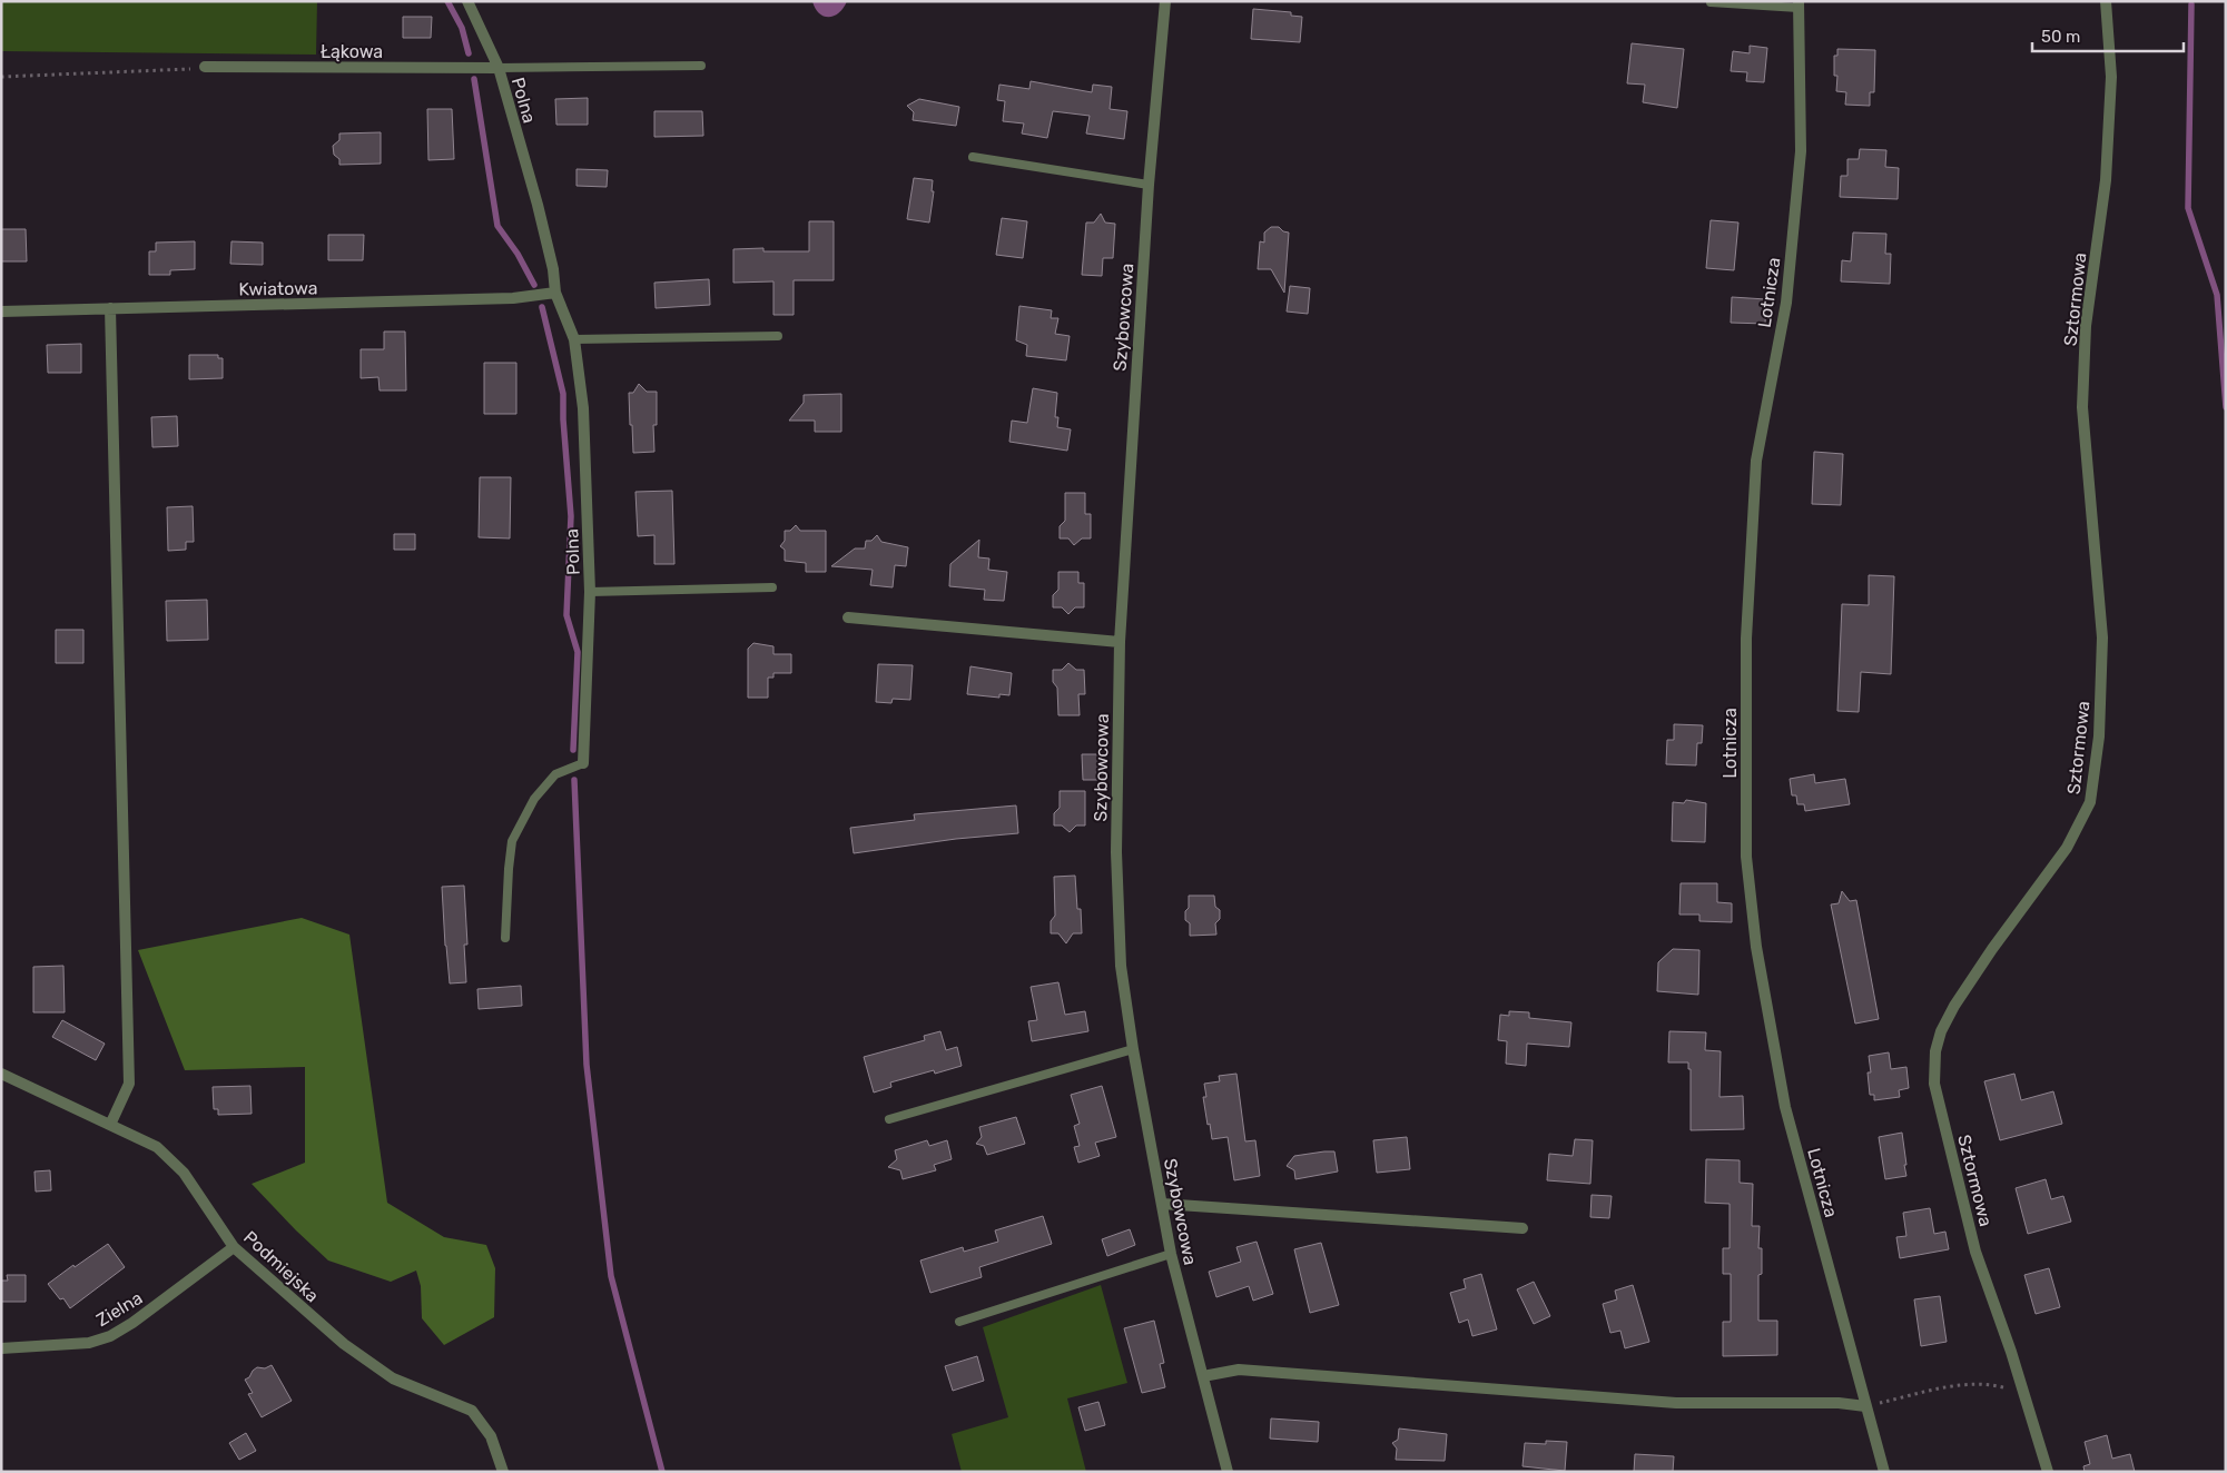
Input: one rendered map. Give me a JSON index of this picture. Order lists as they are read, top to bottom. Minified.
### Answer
{"streets":{"street":["Łąkowa","Polna","Kwiatowa","Lotnicza","Sztormowa","Szybowcowa","Podmiejska","Zielna"]},"crossings":[["Łąkowa","Polna"],["Polna","Kwiatowa"],["Podmiejska","Zielna"]],"scale_bar":"50 m"}
